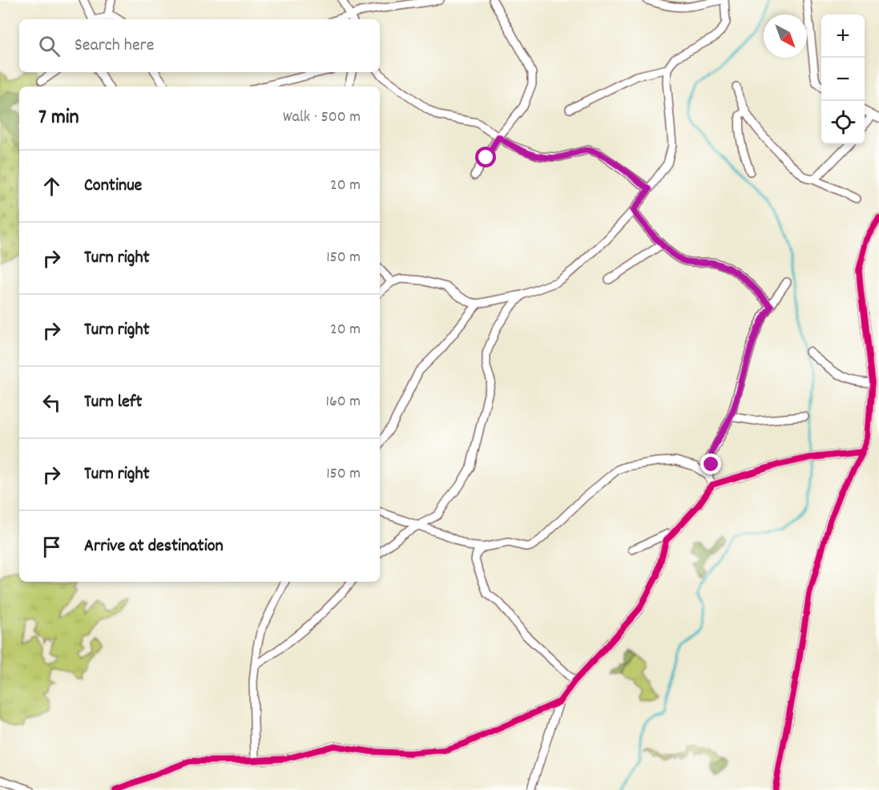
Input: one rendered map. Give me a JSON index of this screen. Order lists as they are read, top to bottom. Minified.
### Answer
{"north":"bottom right","page":{"map_buttons":["+","−"],"search":"Search here","heading":["7 min","Walk · 500 m"],"list":[["Continue","20 m"],["Turn right","150 m"],["Turn right","20 m"],["Turn left","160 m"],["Turn right","150 m"],"Arrive at destination"]}}
